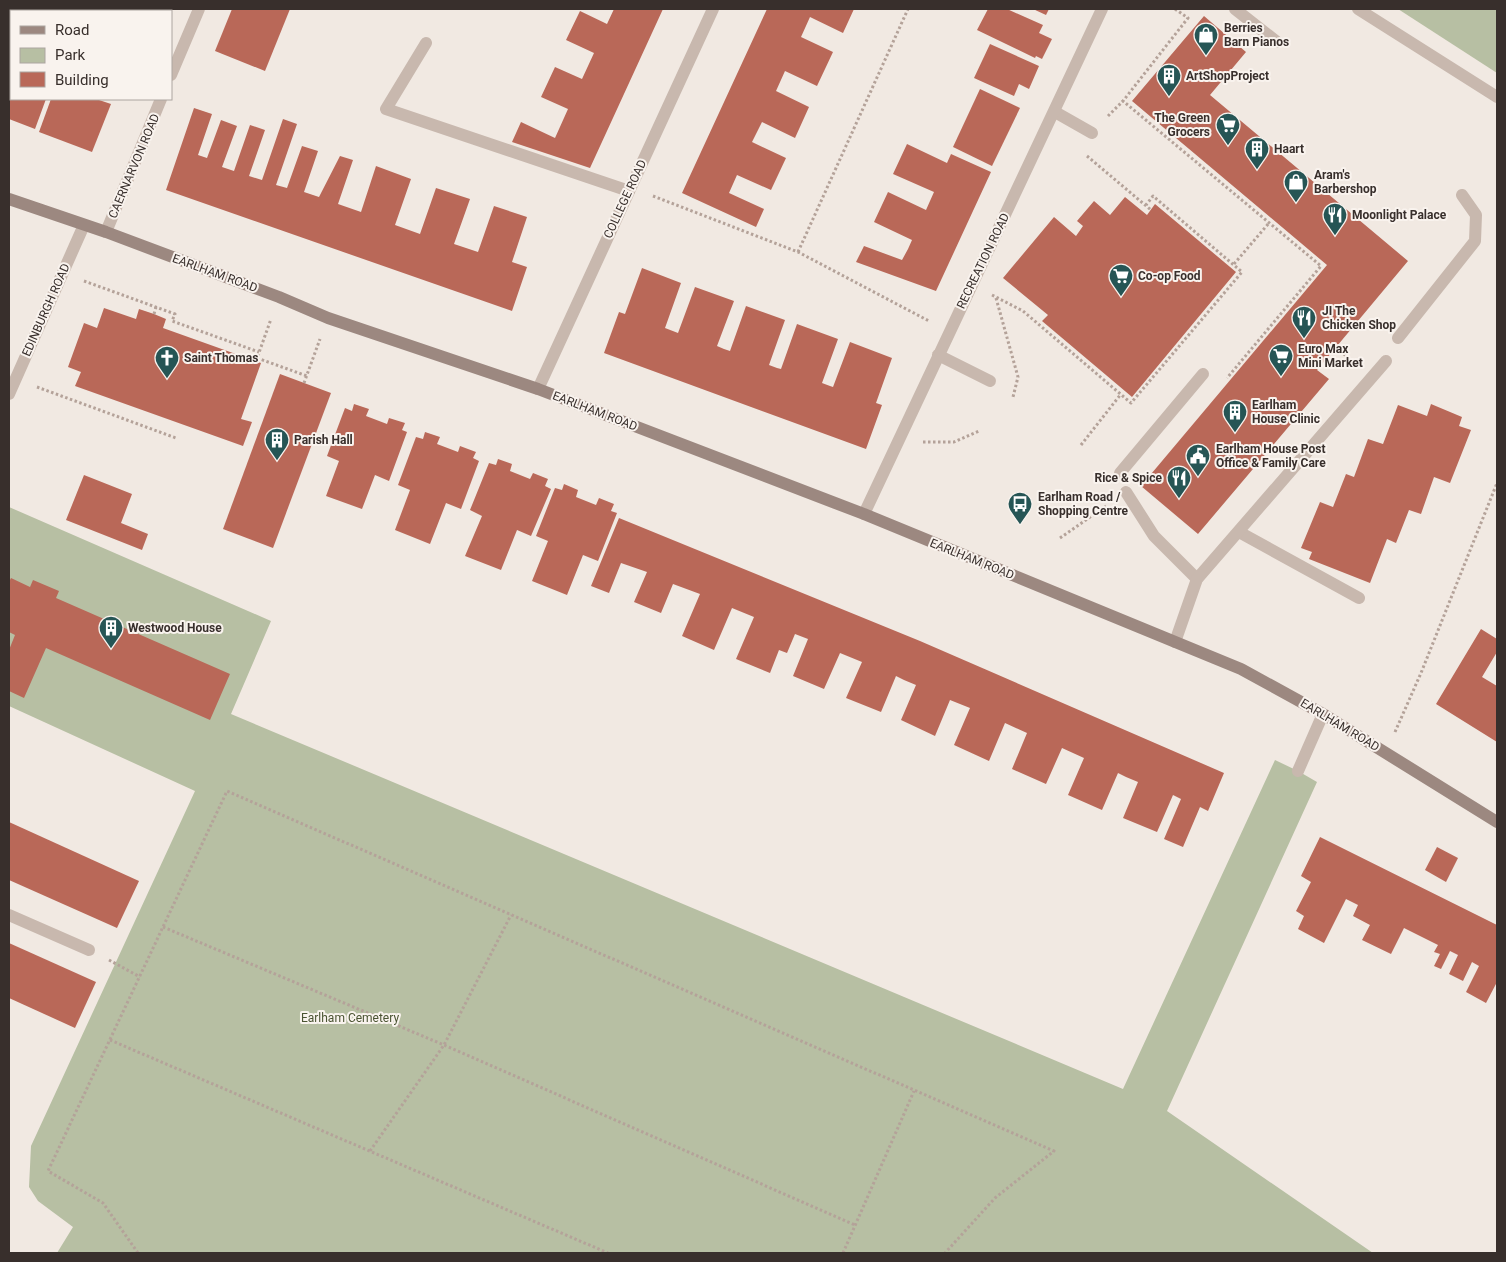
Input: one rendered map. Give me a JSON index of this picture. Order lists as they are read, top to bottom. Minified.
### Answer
{"streets":{"main road":["EARLHAM ROAD"],"street":["CAERNARVON ROAD","COLLEGE ROAD","RECREATION ROAD","EDINBURGH ROAD"]},"crossings":[["CAERNARVON ROAD","EARLHAM ROAD"],["COLLEGE ROAD","EARLHAM ROAD"],["RECREATION ROAD","EARLHAM ROAD"],["EARLHAM ROAD","EDINBURGH ROAD"]],"parks":["Earlham Cemetery"],"places":{"shop":["Berries Barn Pianos","Aram's Barbershop"],"building":["ArtShopProject","Haart","Earlham House Clinic","Parish Hall","Westwood House"],"supermarket":["The Green Grocers","Co-op Food","Euro Max Mini Market"],"restaurant":["Moonlight Palace","JI The Chicken Shop","Rice & Spice"],"church":["Saint Thomas"],"public building":["Earlham House Post Office & Family Care"],"bus stop":["Earlham Road / Shopping Centre"]},"legend":["Road","Park","Building"]}
